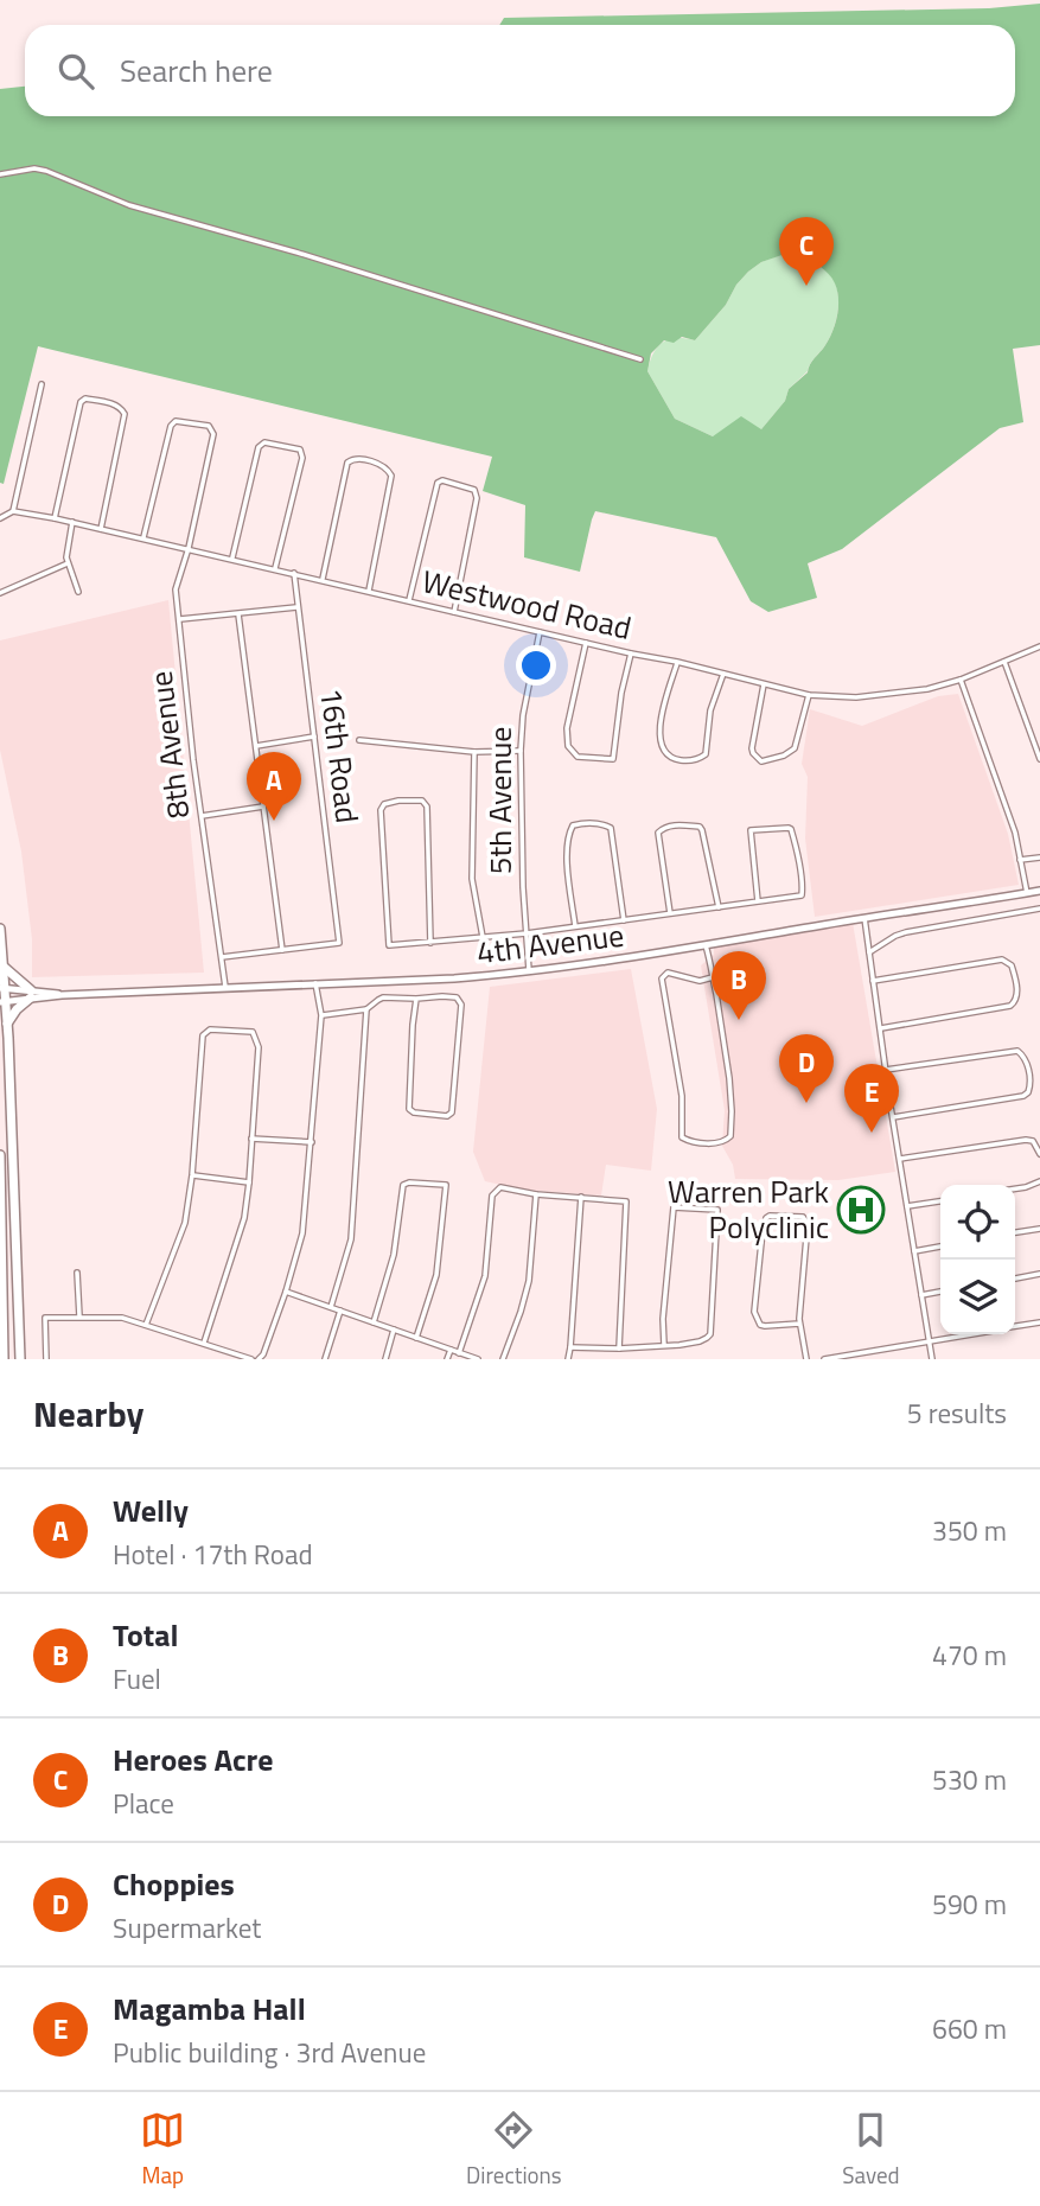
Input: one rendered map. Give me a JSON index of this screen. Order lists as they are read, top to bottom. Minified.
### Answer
{"streets":{"street":["Westwood Road","8th Avenue","16th Road","5th Avenue","4th Avenue"]},"crossings":[["Westwood Road","8th Avenue"],["Westwood Road","16th Road"],["Westwood Road","5th Avenue"],["8th Avenue","4th Avenue"],["5th Avenue","4th Avenue"]],"places":{"hospital":["Warren Park Polyclinic"]},"page":{"search":"Search here","pins":["C","A","B","D","E"],"heading":["Nearby","5 results"],"list":[{"mark":"A","name":"Welly","note":"Hotel · 17th Road","value":"350 m"},{"mark":"B","name":"Total","note":"Fuel","value":"470 m"},{"mark":"C","name":"Heroes Acre","note":"Place","value":"530 m"},{"mark":"D","name":"Choppies","note":"Supermarket","value":"590 m"},{"mark":"E","name":"Magamba Hall","note":"Public building · 3rd Avenue","value":"660 m"}],"nav":["Map","Directions","Saved"]}}
